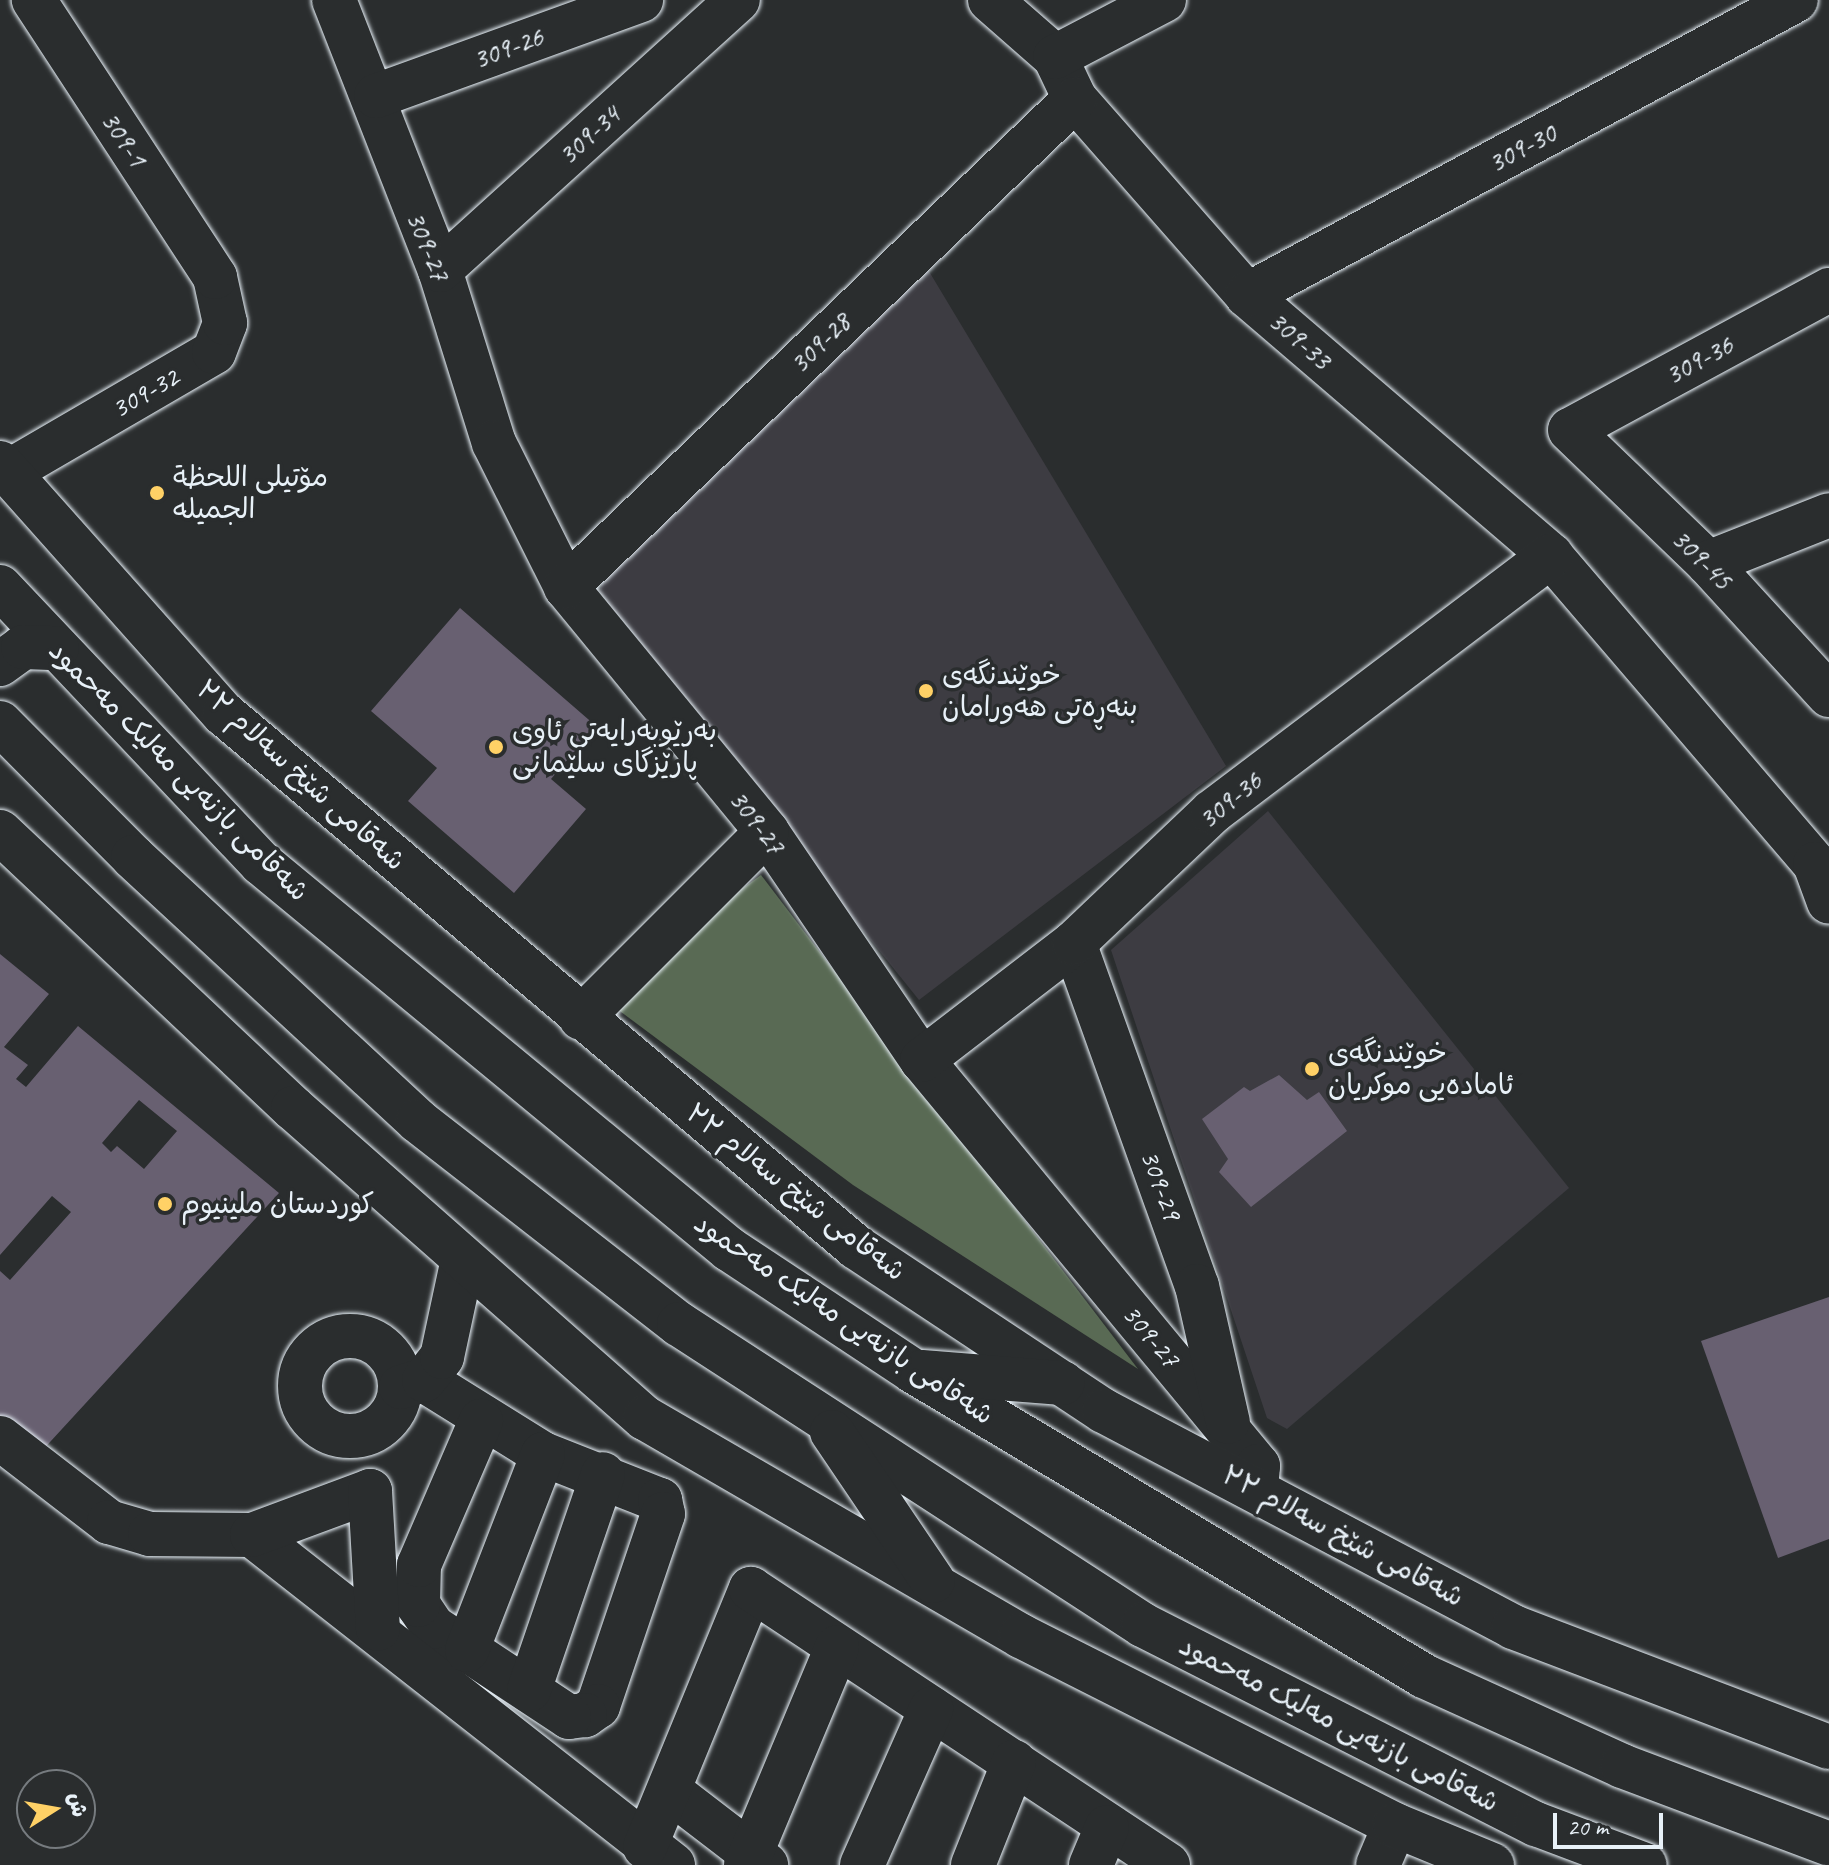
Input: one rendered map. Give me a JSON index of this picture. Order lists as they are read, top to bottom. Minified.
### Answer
{"streets":{"main road":["309-26","309-34","309-1","309-30","309-27","309-33","309-28","309-36","309-32","309-45","شەقامی بازنەیی مەلیک مەحمود","شەقامی شێخ سەلام ٣٣","309-29"]},"crossings":[["309-26","309-27"],["309-34","309-27"],["309-1","309-32"],["309-30","309-33"],["309-27","309-28"],["309-27","309-36"],["309-27","شەقامی شێخ سەلام ٣٣"],["309-27","309-29"],["309-33","309-28"],["309-33","309-36"],["309-36","309-45"],["309-36","309-29"],["309-32","شەقامی شێخ سەلام ٣٣"]],"places":["مۆتیلی اللحظة الجميله","خوێندنگەی بنەڕەتی هەورامان","بەڕێوبەرایەتی ئاوی پارێزگای سلێمانی","خوێندنگەی ئامادەیی موکریان","کوردستان ملینیوم"],"scale_bar":"20 m","north":"right"}
